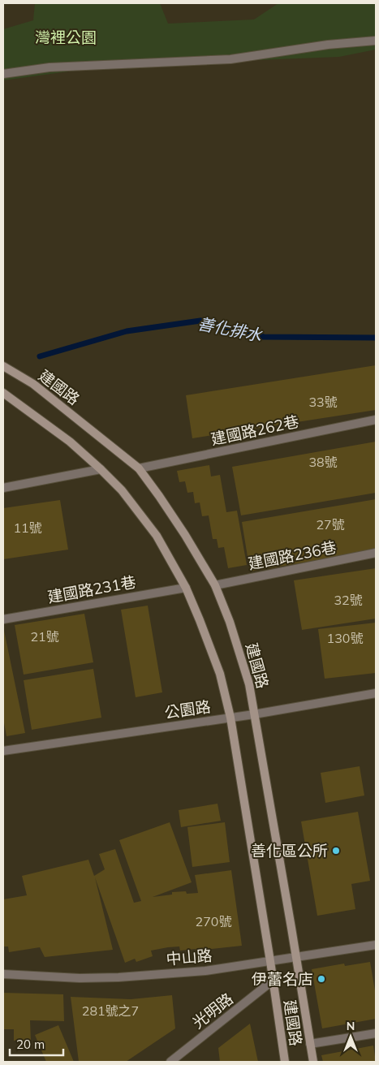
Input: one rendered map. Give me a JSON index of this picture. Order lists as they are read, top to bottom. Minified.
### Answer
{"streets":{"street":["建國路","建國路262巷","建國路236巷","建國路231巷","公園路","中山路","光明路"]},"crossings":[["建國路","建國路262巷"],["建國路","建國路236巷"],["建國路","建國路231巷"],["建國路","公園路"],["建國路","中山路"],["建國路","光明路"]],"water":["善化排水"],"parks":["灣裡公園"],"places":["善化區公所","伊蕾名店"],"house_numbers":["33號","38號","27號","11號","32號","21號","130號","270號","281號之7"],"scale_bar":"20 m","north":"top"}
